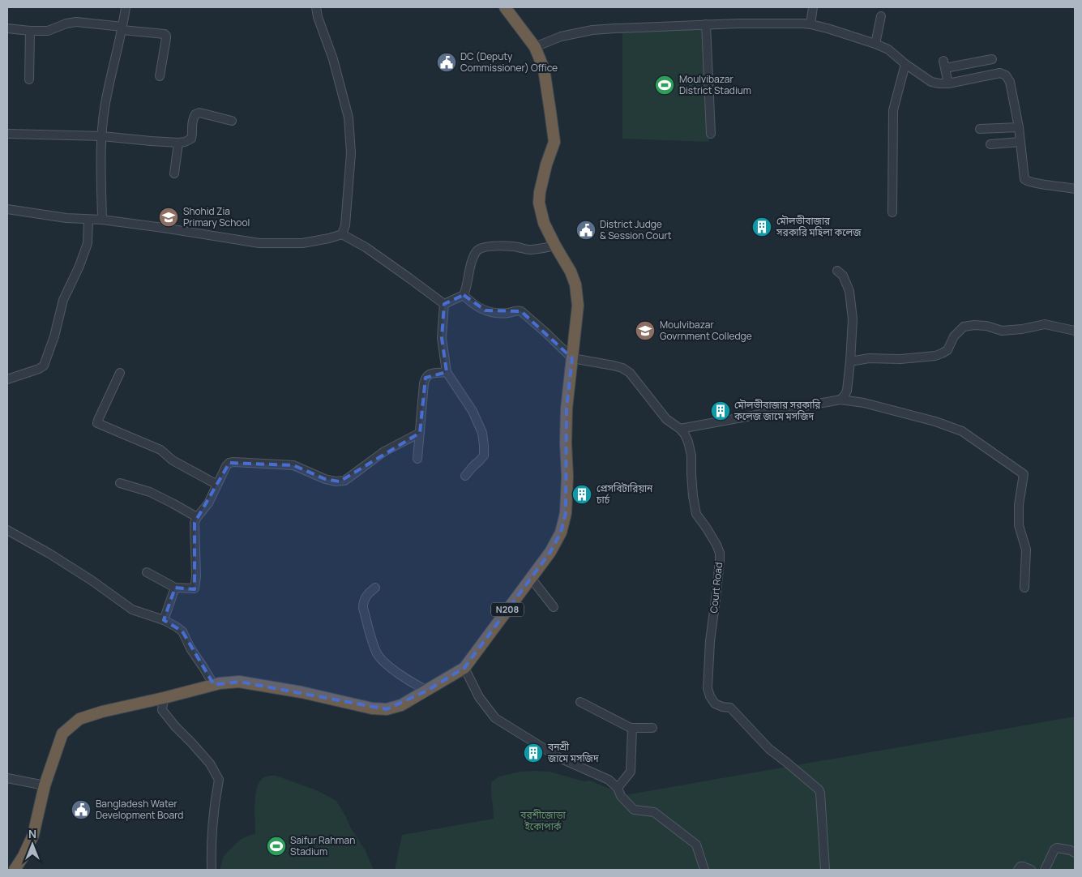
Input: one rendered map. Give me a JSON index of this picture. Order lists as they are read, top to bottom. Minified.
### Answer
{"streets":{"highway":["N208"],"street":["Court Road"]},"crossings":[["Court Road","N208"]],"parks":["বরশীজোড়া ইকোপার্ক"],"places":{"public building":["DC (Deputy Commissioner) Office","District Judge & Session Court","Bangladesh Water Development Board"],"sports":["Moulvibazar District Stadium","Saifur Rahman Stadium"],"school or university":["Shohid Zia Primary School","Moulvibazar Govrnment Colledge"],"building":["মৌলভীবাজার সরকারি মহিলা কলেজ","মৌলভীবাজার সরকারি কলেজ জামে মসজিদ","প্রেসবিটারিয়ান চার্চ","বনশ্রী জামে মসজিদ"]},"north":"top"}
